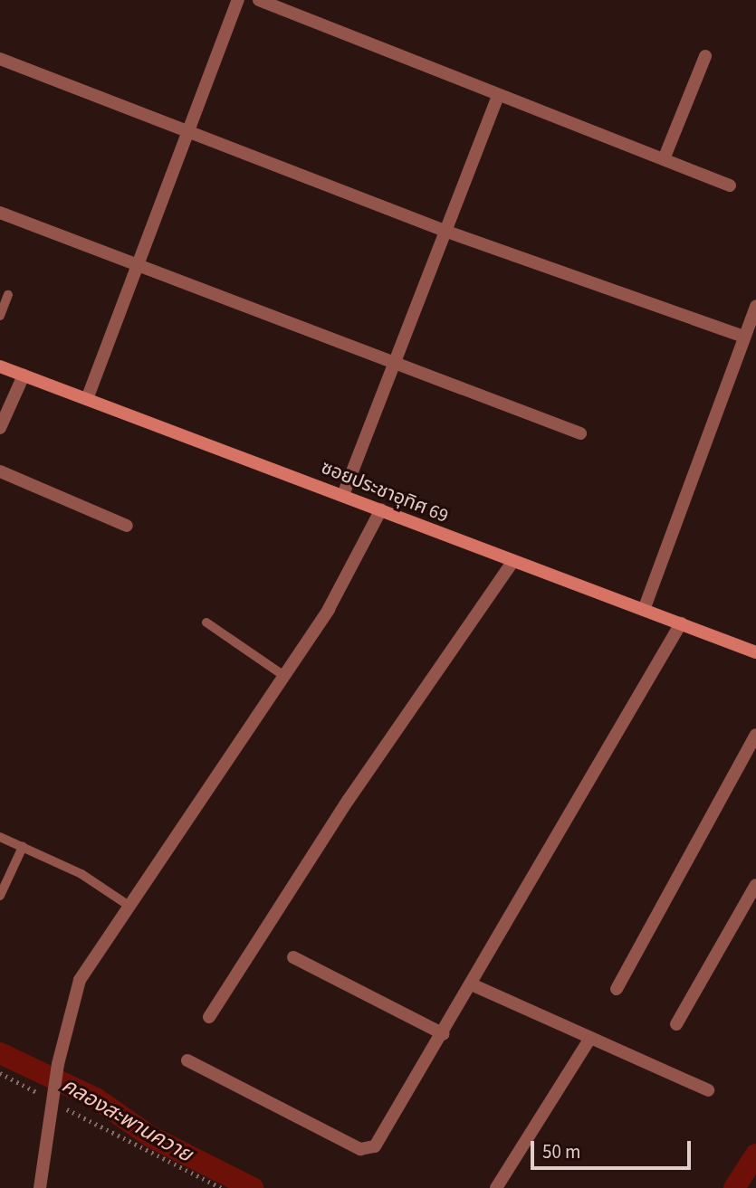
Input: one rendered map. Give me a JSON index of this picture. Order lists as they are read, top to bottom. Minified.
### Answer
{"streets":{"street":["ซอยประชาอุทิศ 69"]},"water":["คลองสะพานควาย"],"scale_bar":"50 m"}
